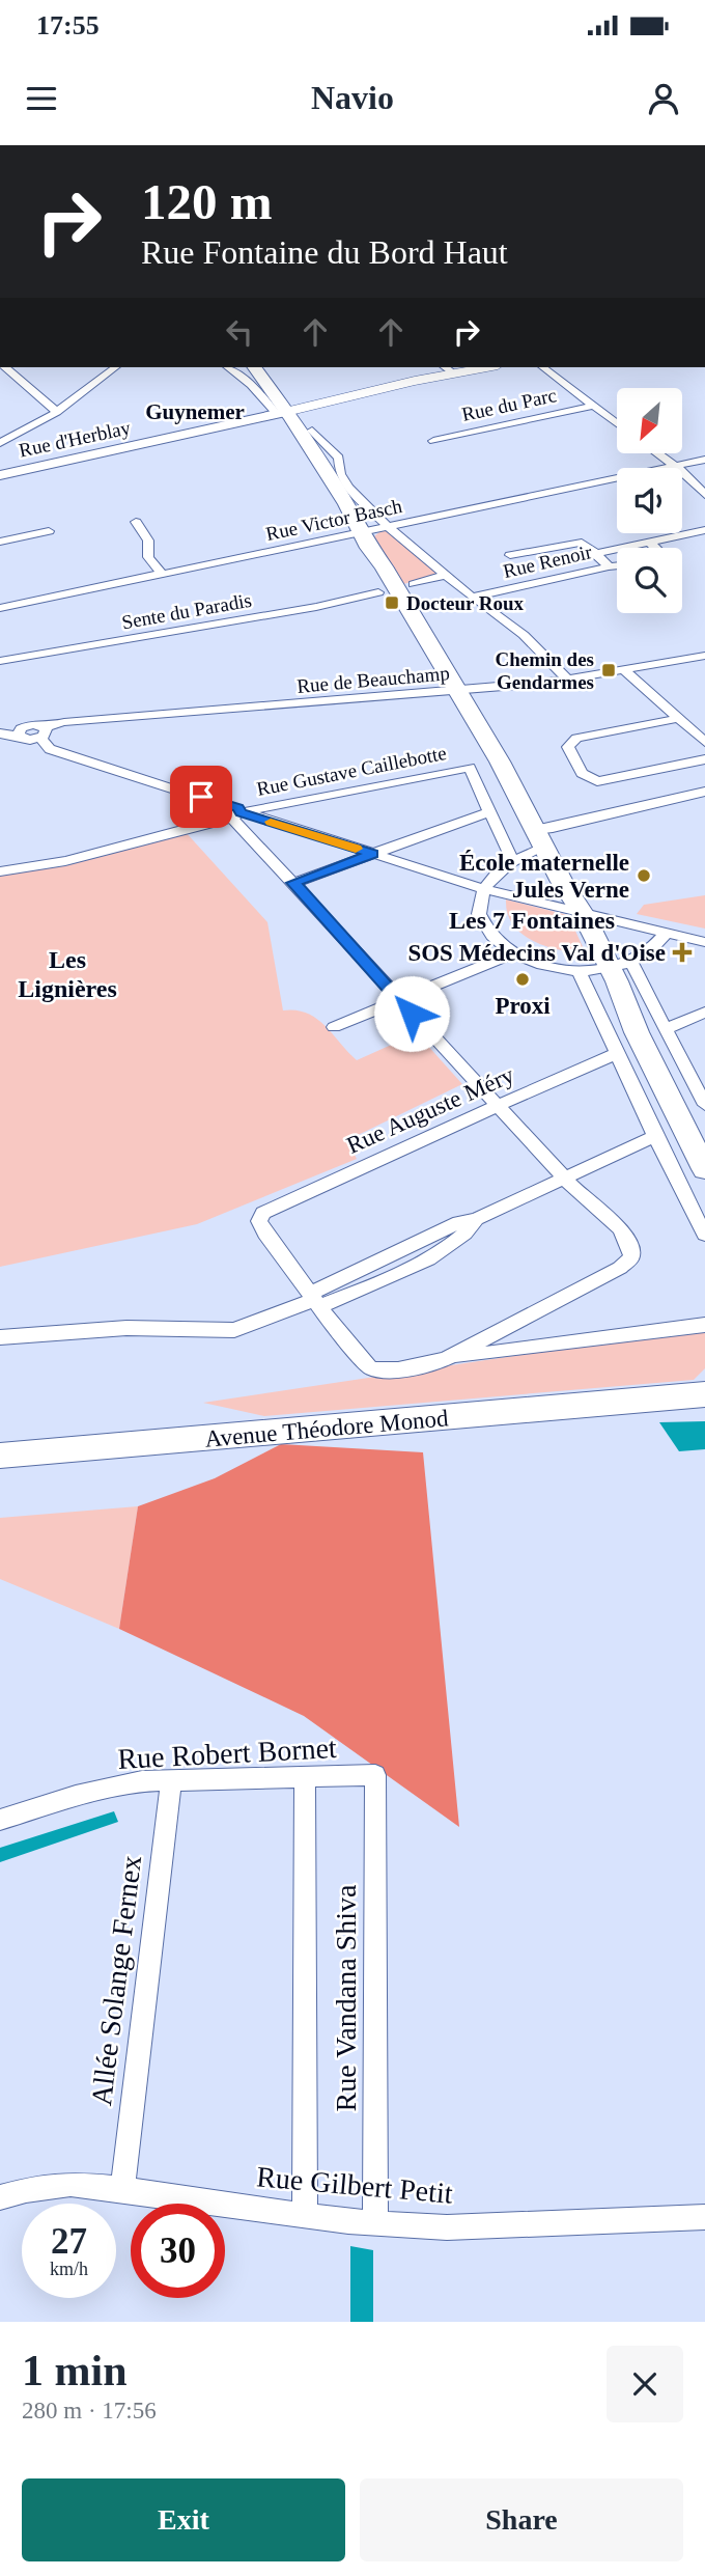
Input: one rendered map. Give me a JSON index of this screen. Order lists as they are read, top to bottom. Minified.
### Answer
{"streets":{"main road":["Rue d'Herblay","Avenue Théodore Monod"],"street":["Rue du Parc","Rue Victor Basch","Rue Renoir","Sente du Paradis","Rue de Beauchamp","Rue Gustave Caillebotte","Rue Auguste Méry","Rue Robert Bornet","Allée Solange Fernex","Rue Vandana Shiva","Rue Gilbert Petit"]},"crossings":[["Rue Robert Bornet","Allée Solange Fernex"],["Rue Robert Bornet","Rue Vandana Shiva"],["Allée Solange Fernex","Rue Gilbert Petit"],["Rue Vandana Shiva","Rue Gilbert Petit"]],"districts":["Guynemer","Les 7 Fontaines","Les Lignières"],"places":{"transit":["Docteur Roux","Chemin des Gendarmes"],"other":["École maternelle Jules Verne","Proxi"],"health":["SOS Médecins Val d'Oise"]},"north":"bottom left","page":{"status":"17:55","header":"Navio","turn":["120 m","Rue Fontaine du Bord Haut"],"speed":"27 km/h","limit":"30","heading":["1 min","280 m · 17:56"],"buttons":["Exit","Share"]}}
